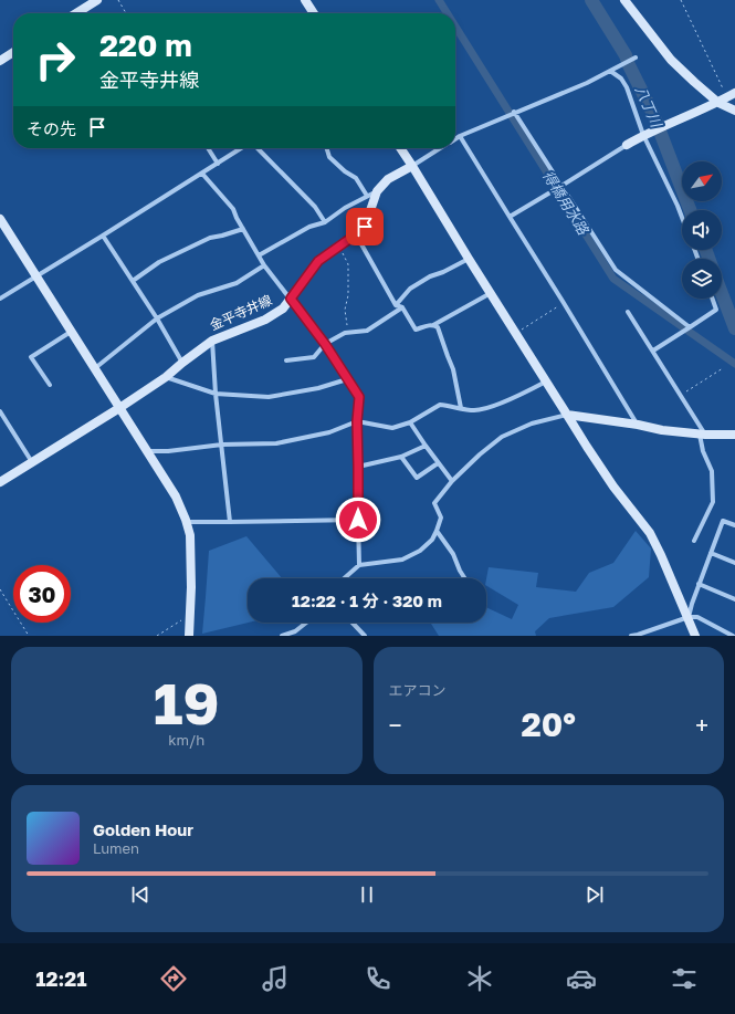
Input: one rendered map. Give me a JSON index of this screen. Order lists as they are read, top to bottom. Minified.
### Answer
{"streets":{"street":["金平寺井線"]},"water":["八丁川","得橋用水路"],"north":"top right","page":{"turn":["220 m","金平寺井線"],"then":"その先","limit":"30","trip":"12:22 · 1 分 · 320 m","tile":[["19","km/h"],"エアコン"],"heat":["−","20°","+"],"song":["Golden Hour","Lumen"],"tabs":"12:21"}}
